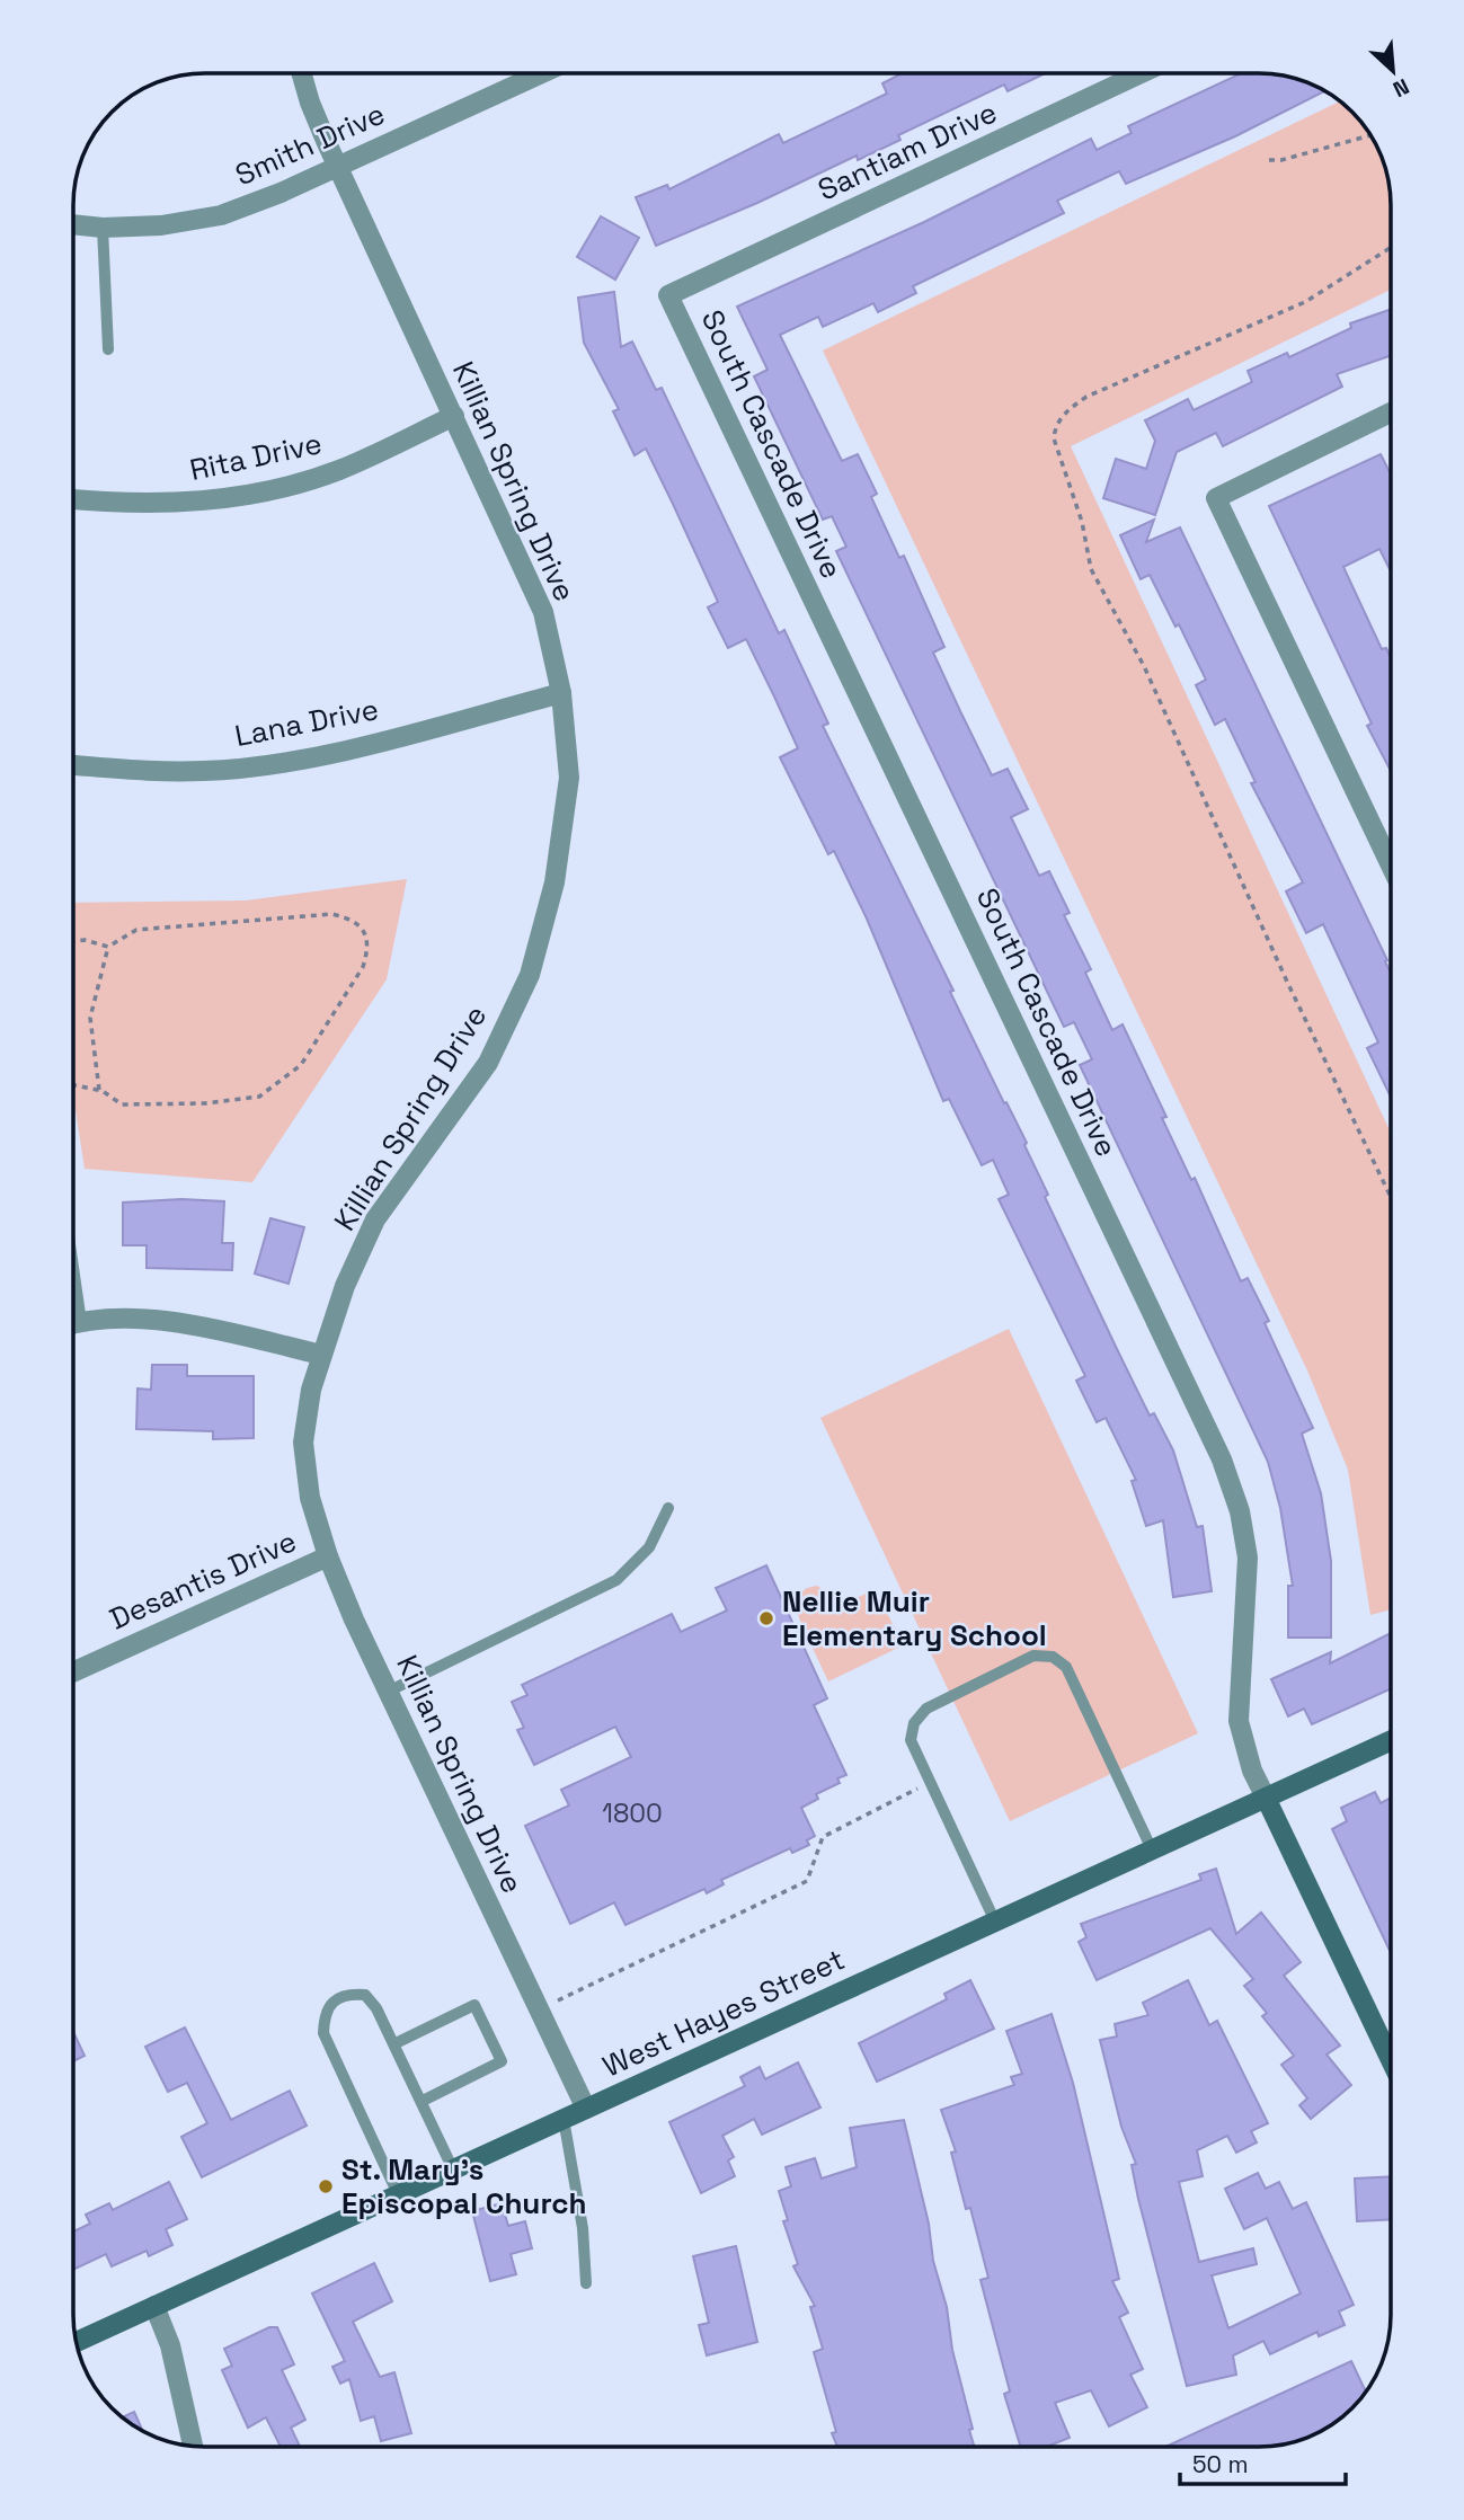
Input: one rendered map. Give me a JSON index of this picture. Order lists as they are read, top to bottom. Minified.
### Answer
{"streets":{"street":["Smith Drive","Santiam Drive","South Cascade Drive","Rita Drive","Killian Spring Drive","Lana Drive","Desantis Drive","West Hayes Street"]},"crossings":[["Smith Drive","Killian Spring Drive"],["Santiam Drive","South Cascade Drive"],["South Cascade Drive","West Hayes Street"],["Rita Drive","Killian Spring Drive"],["Killian Spring Drive","Lana Drive"],["Killian Spring Drive","Desantis Drive"],["Killian Spring Drive","West Hayes Street"]],"places":["Nellie Muir Elementary School","St. Mary's Episcopal Church"],"house_numbers":["1800"],"scale_bar":"50 m","north":"bottom right"}
